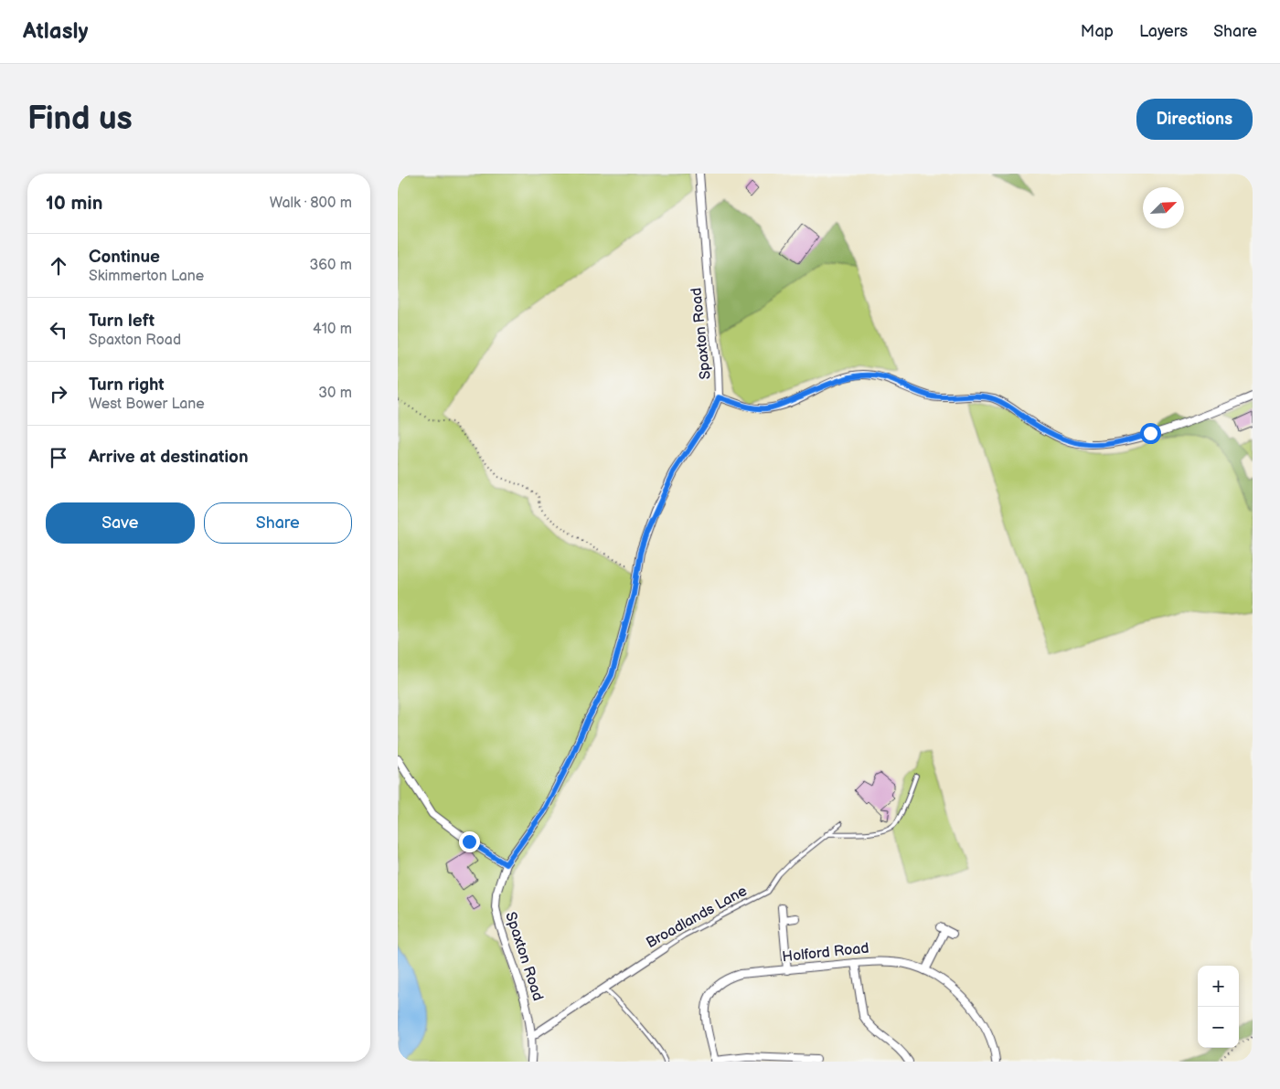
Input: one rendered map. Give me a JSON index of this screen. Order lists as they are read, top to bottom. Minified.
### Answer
{"streets":{"street":["Spaxton Road","Broadlands Lane","Holford Road"]},"crossings":[["Spaxton Road","Broadlands Lane"]],"north":"top right","page":{"header":"Atlasly","nav":["Map","Layers","Share"],"buttons":["Directions",["Save","Share"]],"title":"Find us","heading":["10 min","Walk · 800 m"],"list":[["Continue","Skimmerton Lane","360 m"],["Turn left","Spaxton Road","410 m"],["Turn right","West Bower Lane","30 m"],"Arrive at destination"],"map_buttons":["+","−"]}}
